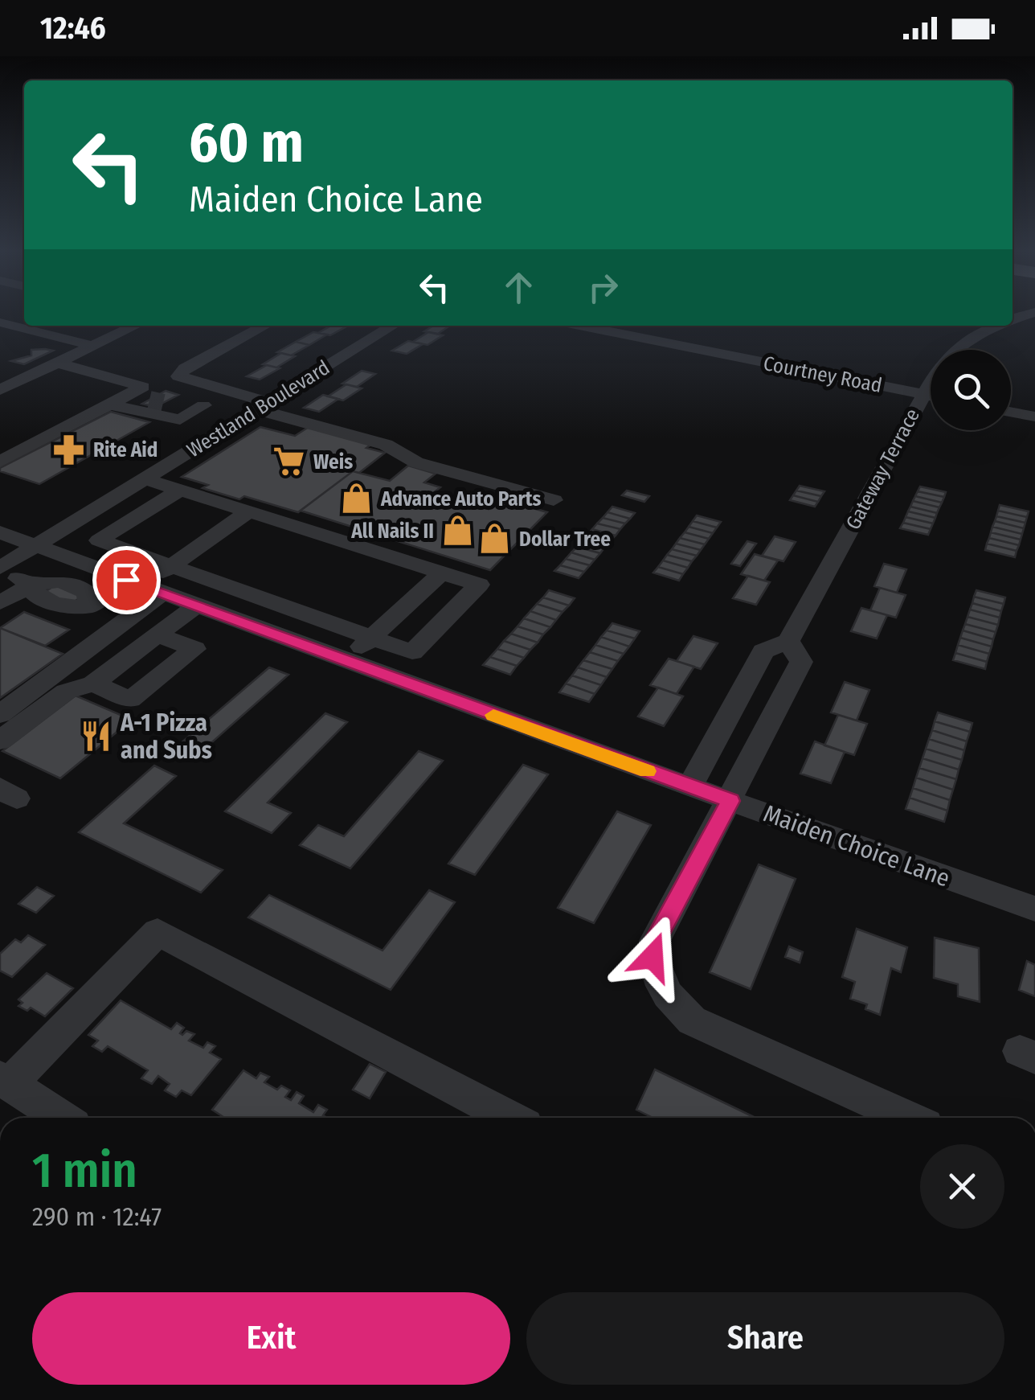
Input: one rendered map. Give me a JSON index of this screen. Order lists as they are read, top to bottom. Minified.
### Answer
{"streets":{"street":["Courtney Road","Westland Boulevard","Gateway Terrace","Maiden Choice Lane"]},"crossings":[["Courtney Road","Gateway Terrace"],["Westland Boulevard","Maiden Choice Lane"],["Gateway Terrace","Maiden Choice Lane"]],"places":{"pharmacy":["Rite Aid"],"supermarket":["Weis"],"shop":["Advance Auto Parts","All Nails II","Dollar Tree"],"restaurant":["A-1 Pizza and Subs"]},"page":{"status":"12:46","turn":["60 m","Maiden Choice Lane"],"heading":["1 min","290 m · 12:47"],"buttons":["Exit","Share"]}}
